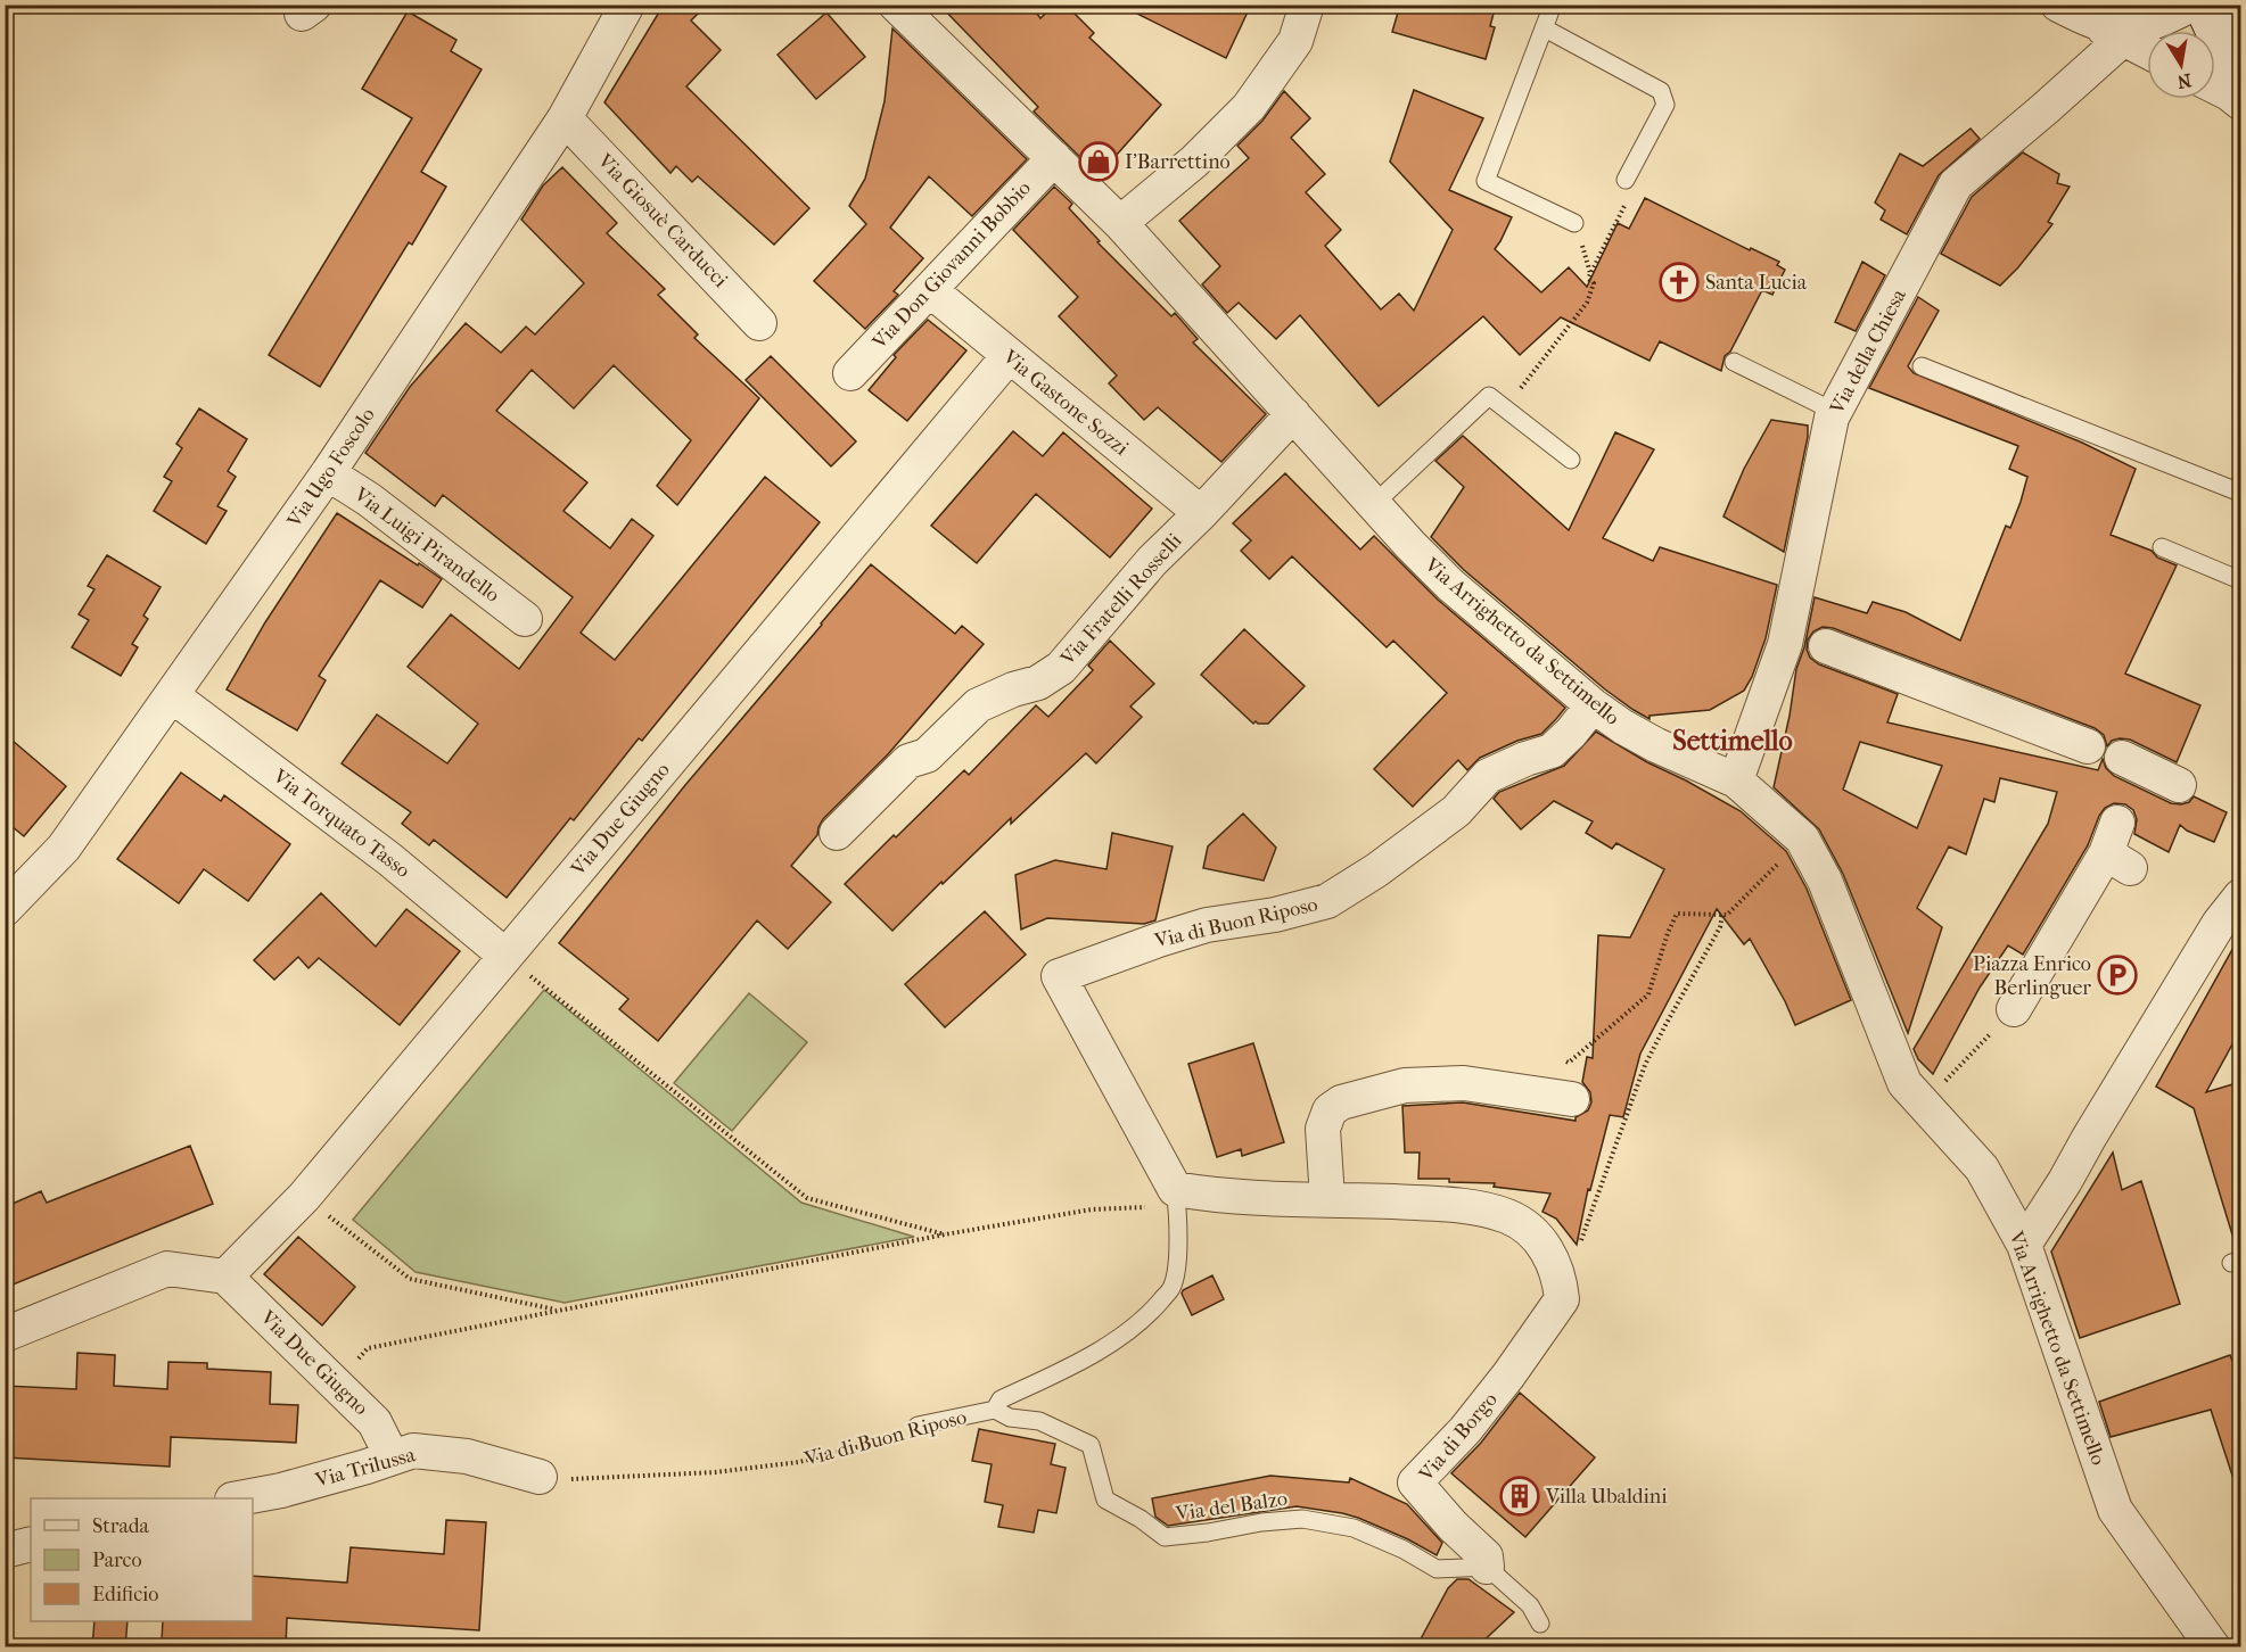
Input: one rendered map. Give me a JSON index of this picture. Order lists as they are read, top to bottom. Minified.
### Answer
{"streets":{"street":["Via Giosuè Carducci","Via Don Giovanni Bobbio","Via della Chiesa","Via Gastone Sozzi","Via Ugo Foscolo","Via Luigi Pirandello","Via Fratelli Rosselli","Via Arrighetto da Settimello","Via Due Giugno","Via Torquato Tasso","Via di Buon Riposo","Via di Borgo","Via Trilussa"],"lane":["Via del Balzo"]},"crossings":[["Via Giosuè Carducci","Via Ugo Foscolo"],["Via Don Giovanni Bobbio","Via Gastone Sozzi"],["Via Don Giovanni Bobbio","Via Arrighetto da Settimello"],["Via della Chiesa","Via Arrighetto da Settimello"],["Via Gastone Sozzi","Via Fratelli Rosselli"],["Via Gastone Sozzi","Via Due Giugno"],["Via Ugo Foscolo","Via Luigi Pirandello"],["Via Ugo Foscolo","Via Torquato Tasso"],["Via Fratelli Rosselli","Via Arrighetto da Settimello"],["Via Arrighetto da Settimello","Via di Buon Riposo"],["Via Due Giugno","Via Torquato Tasso"],["Via Due Giugno","Via Trilussa"],["Via di Buon Riposo","Via Trilussa"],["Via di Buon Riposo","Via del Balzo"],["Via di Borgo","Via del Balzo"]],"districts":["Settimello"],"places":{"shop":["I'Barrettino"],"church":["Santa Lucia"],"parking":["Piazza Enrico Berlinguer"],"building":["Villa Ubaldini"]},"legend":["Strada","Parco","Edificio"],"north":"bottom"}
